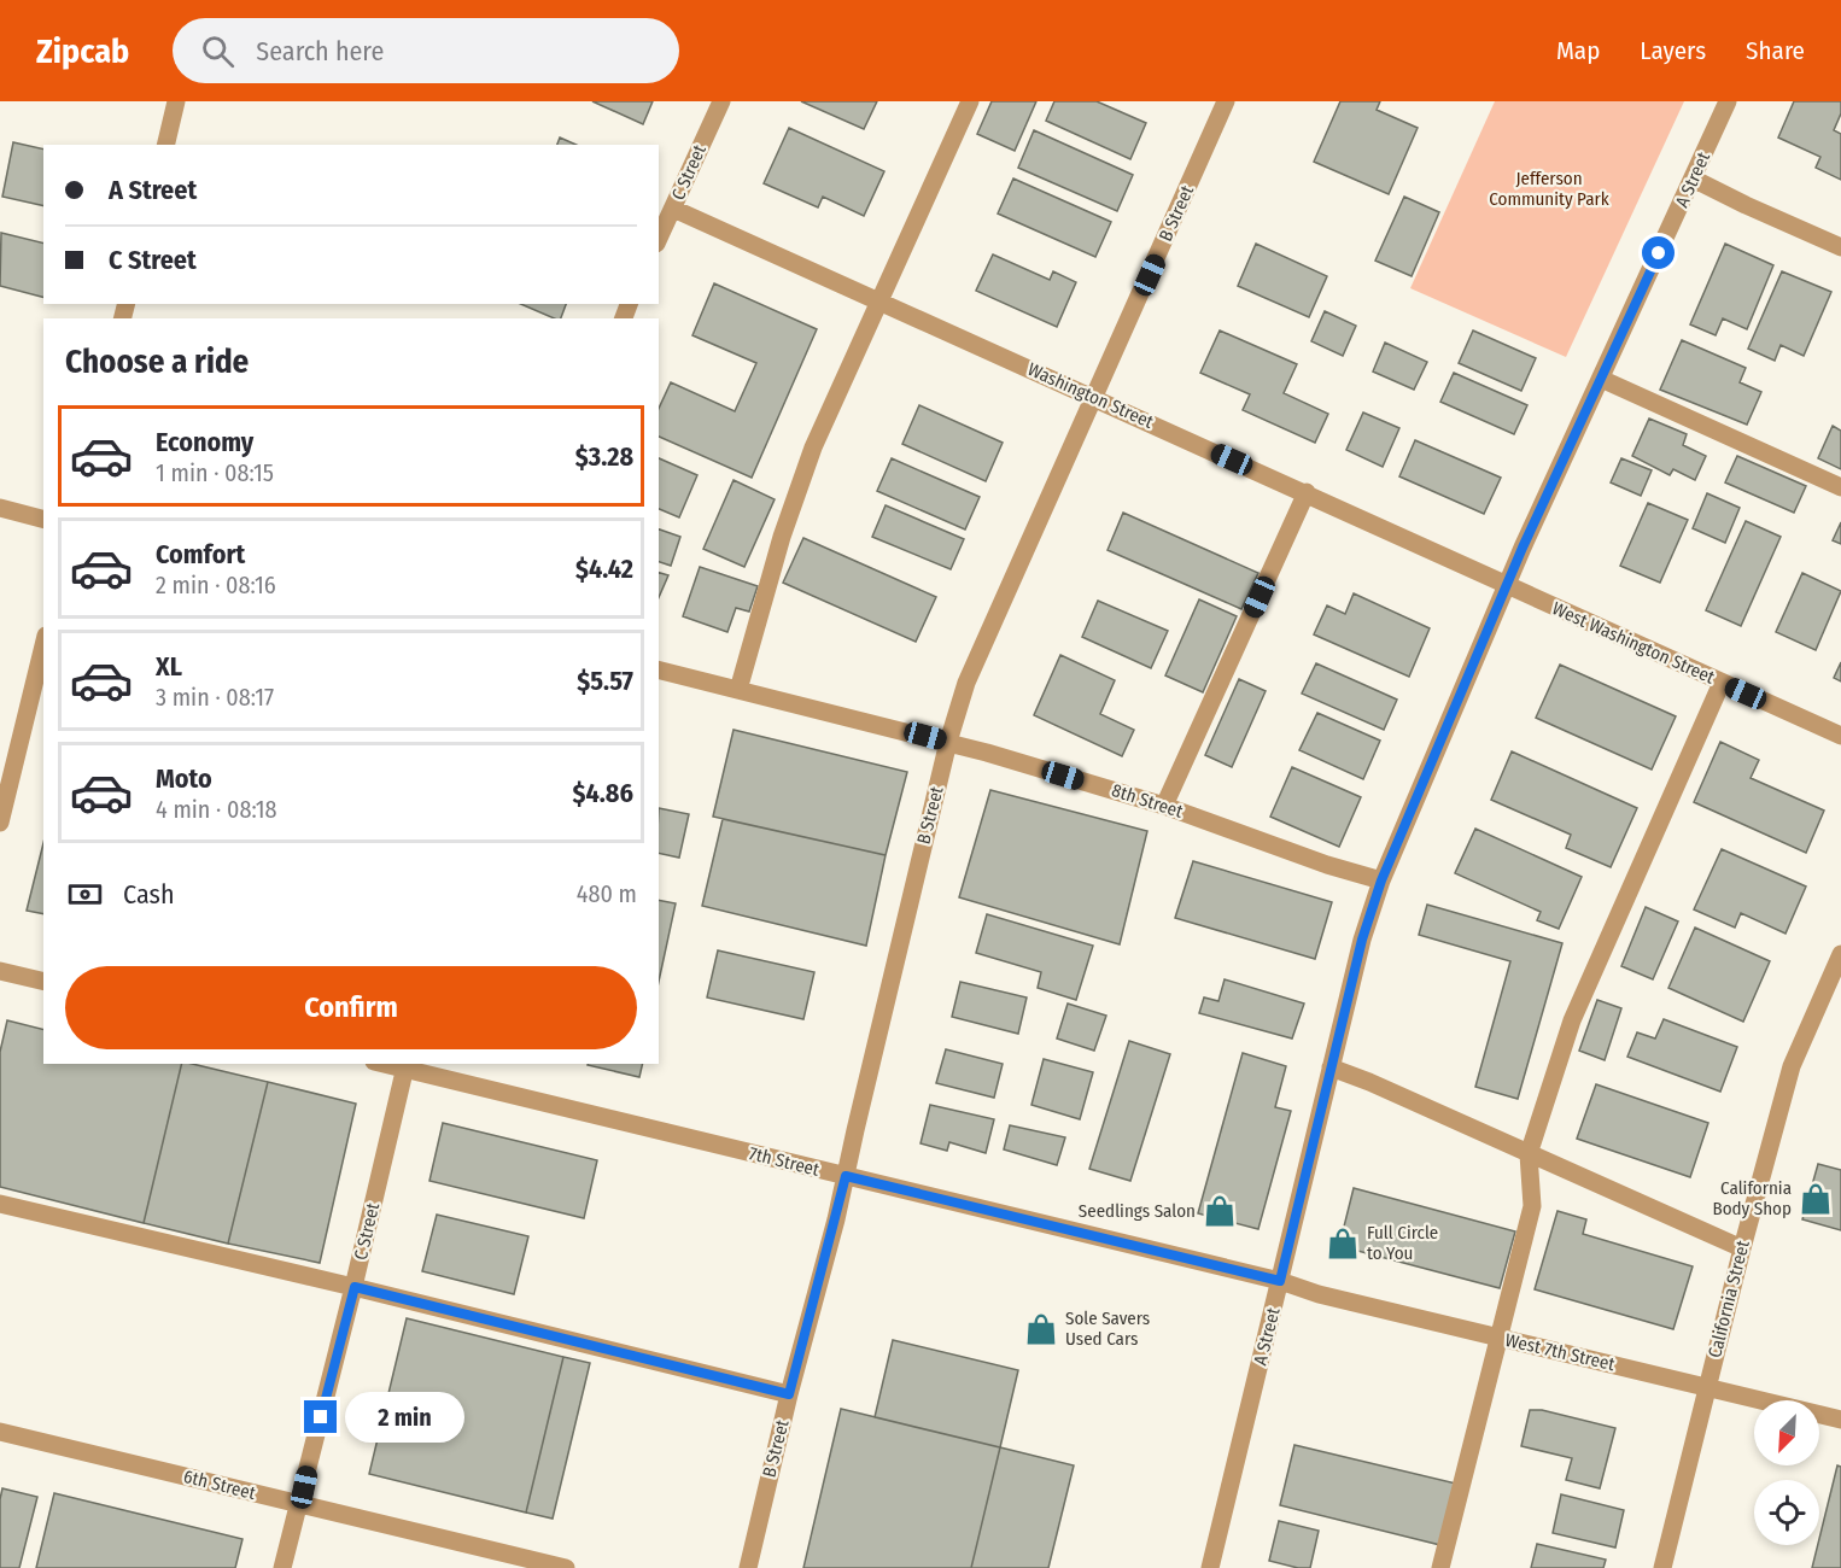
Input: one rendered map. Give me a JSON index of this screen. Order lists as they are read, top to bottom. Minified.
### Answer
{"streets":{"street":["C Street","A Street","B Street","Washington Street","West Washington Street","8th Street","7th Street","California Street","West 7th Street","6th Street"]},"crossings":[["C Street","Washington Street"],["C Street","7th Street"],["C Street","6th Street"],["A Street","Washington Street"],["A Street","West Washington Street"],["A Street","8th Street"],["A Street","7th Street"],["A Street","West 7th Street"],["B Street","Washington Street"],["B Street","8th Street"],["B Street","7th Street"],["Washington Street","West Washington Street"],["7th Street","West 7th Street"],["California Street","West 7th Street"]],"parks":["Jefferson Community Park"],"places":{"shop":["California Body Shop","Seedlings Salon","Full Circle to You","Sole Savers Used Cars"]},"north":"bottom left","page":{"header":"Zipcab","search":"Search here","nav":["Map","Layers","Share"],"banner":["A Street","C Street"],"heading":"Choose a ride","list":[{"name":"Economy","note":"1 min · 08:15","value":"$3.28"},{"name":"Comfort","note":"2 min · 08:16","value":"$4.42"},{"name":"XL","note":"3 min · 08:17","value":"$5.57"},{"name":"Moto","note":"4 min · 08:18","value":"$4.86"}],"pay":["Cash","480 m"],"buttons":"Confirm","bubble":"2 min"}}
